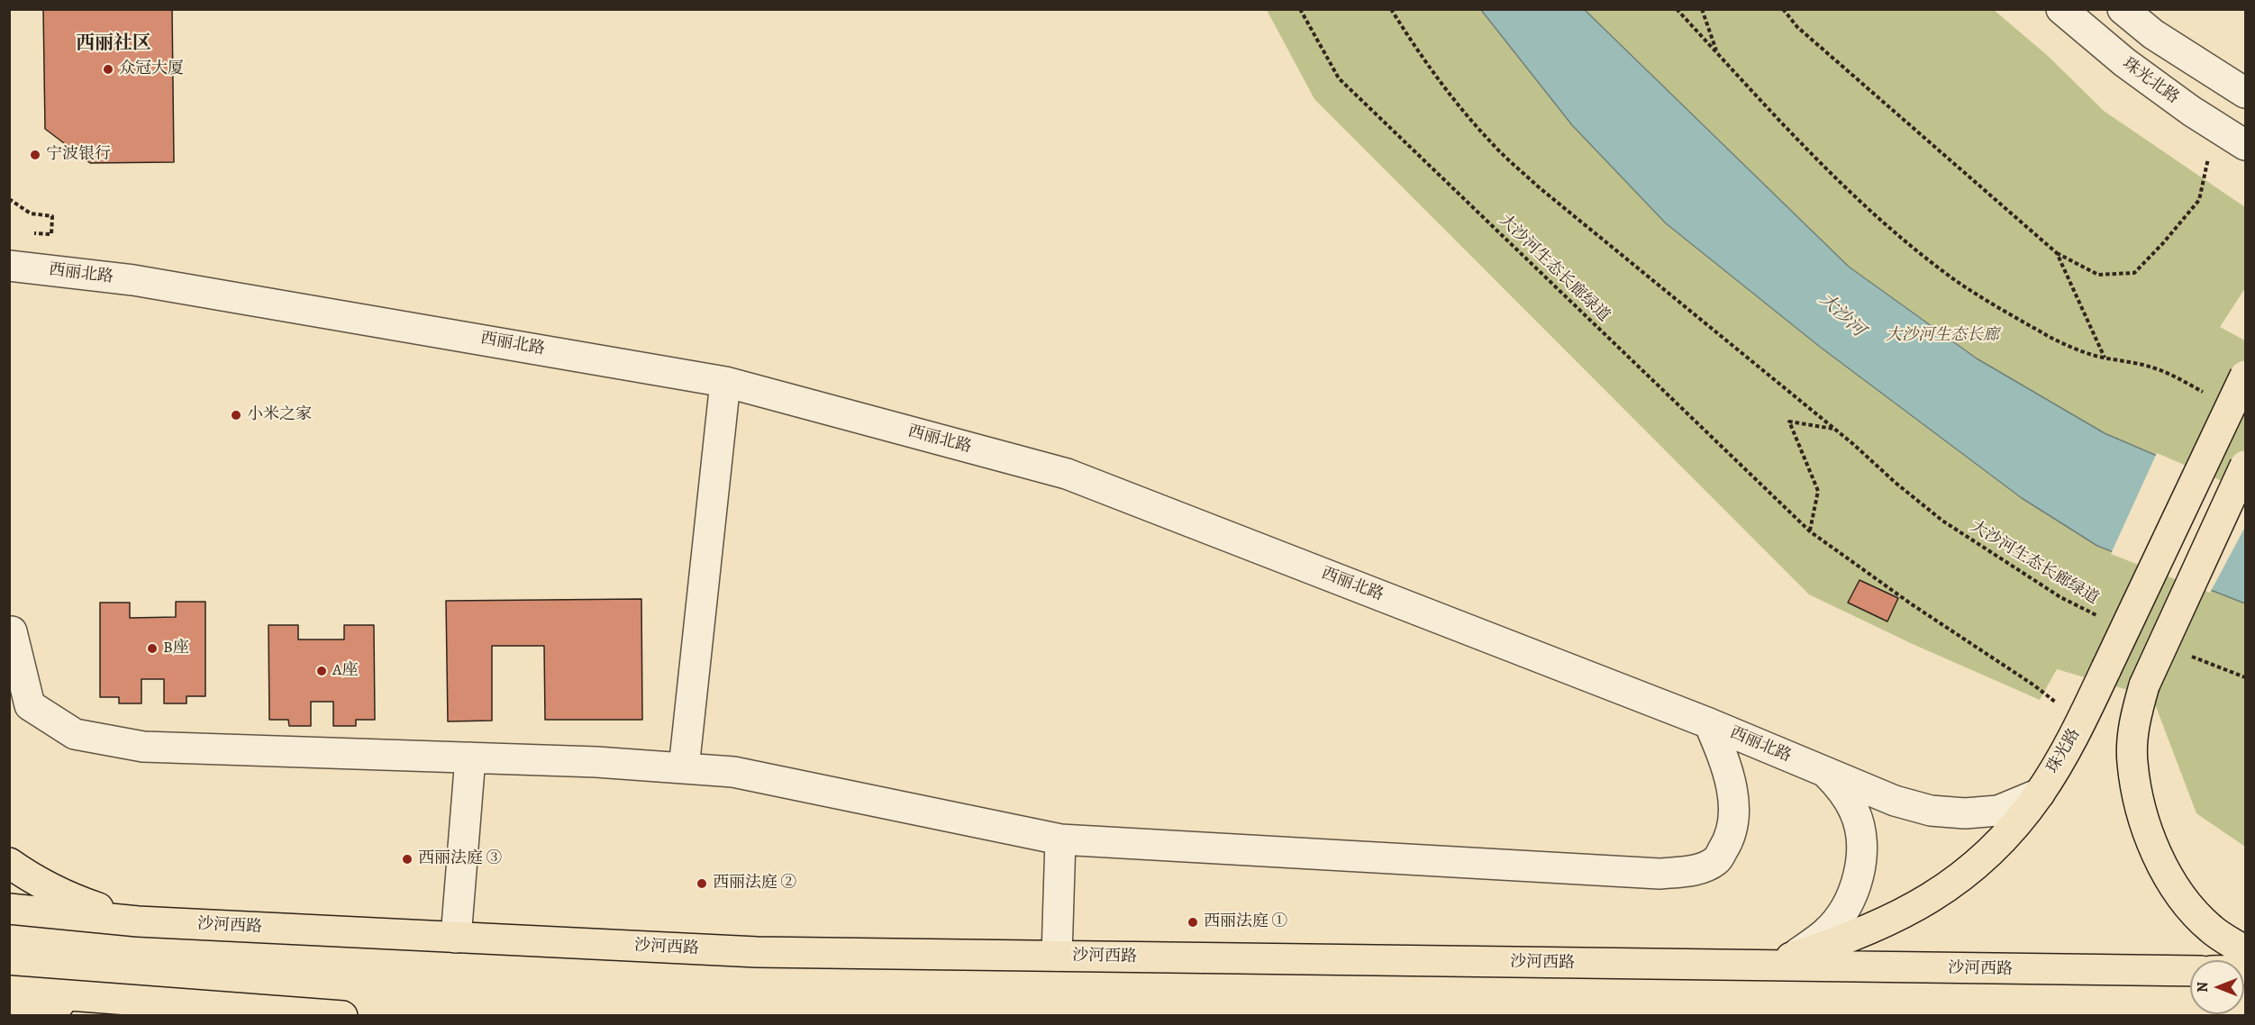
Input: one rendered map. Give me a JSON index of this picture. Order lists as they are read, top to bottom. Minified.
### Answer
{"streets":{"main road":["珠光路","沙河西路"],"street":["珠光北路","西丽北路"],"path":["大沙河生态长廊绿道"]},"crossings":[["大沙河生态长廊绿道","珠光路"],["西丽北路","珠光路"],["珠光路","沙河西路"]],"districts":["西丽社区"],"water":["大沙河"],"parks":["大沙河生态长廊"],"places":["众冠大厦","宁波银行","小米之家","B座","A座","西丽法庭 ③","西丽法庭 ②","西丽法庭 ①"],"north":"left"}
